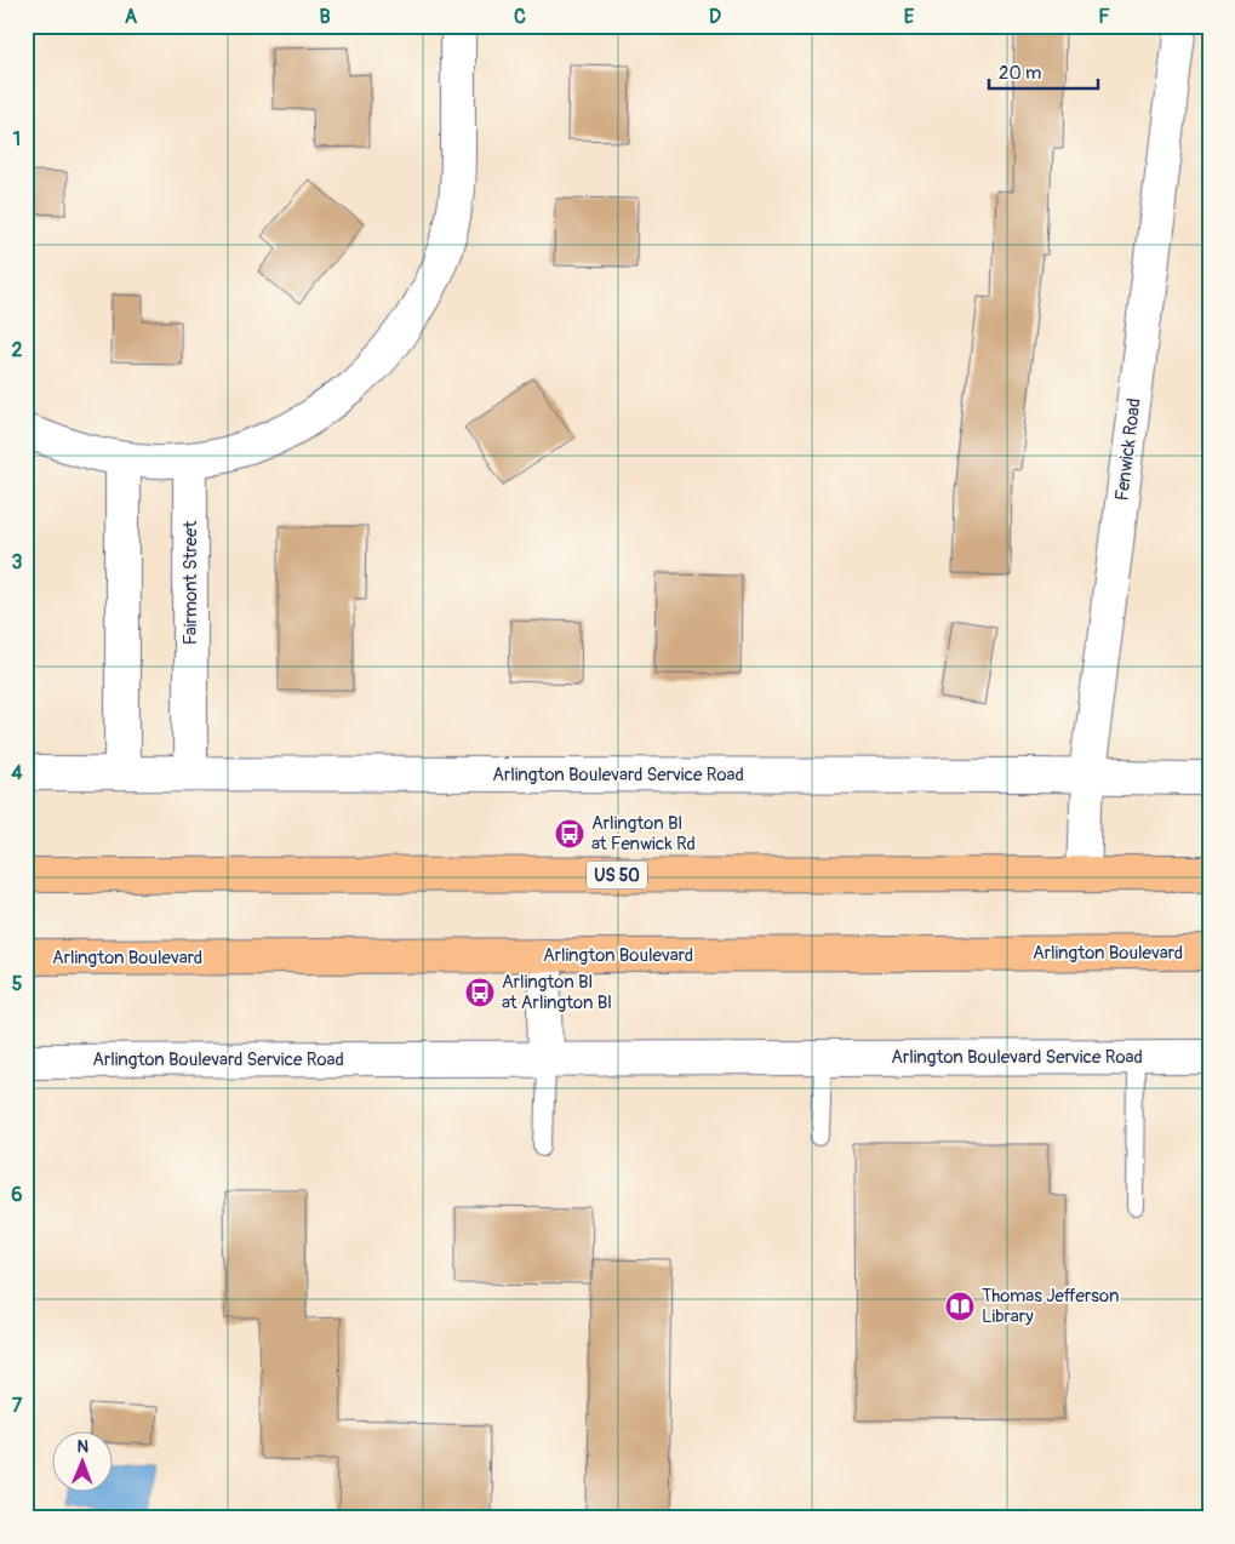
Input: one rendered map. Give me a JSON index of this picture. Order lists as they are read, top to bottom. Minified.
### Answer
{"streets":{"highway":["US 50","Arlington Boulevard"],"street":["Fenwick Road","Fairmont Street","Arlington Boulevard Service Road"]},"crossings":[["Fenwick Road","Arlington Boulevard Service Road"],["Fenwick Road","US 50"],["Fairmont Street","Arlington Boulevard Service Road"]],"places":{"bus stop":["Arlington Bl at Fenwick Rd","Arlington Bl at Arlington Bl"],"library":["Thomas Jefferson Library"]},"scale_bar":"20 m","north":"top","grid":{"columns":["A","B","C","D","E","F"],"rows":["1","2","3","4","5","6","7"]}}
